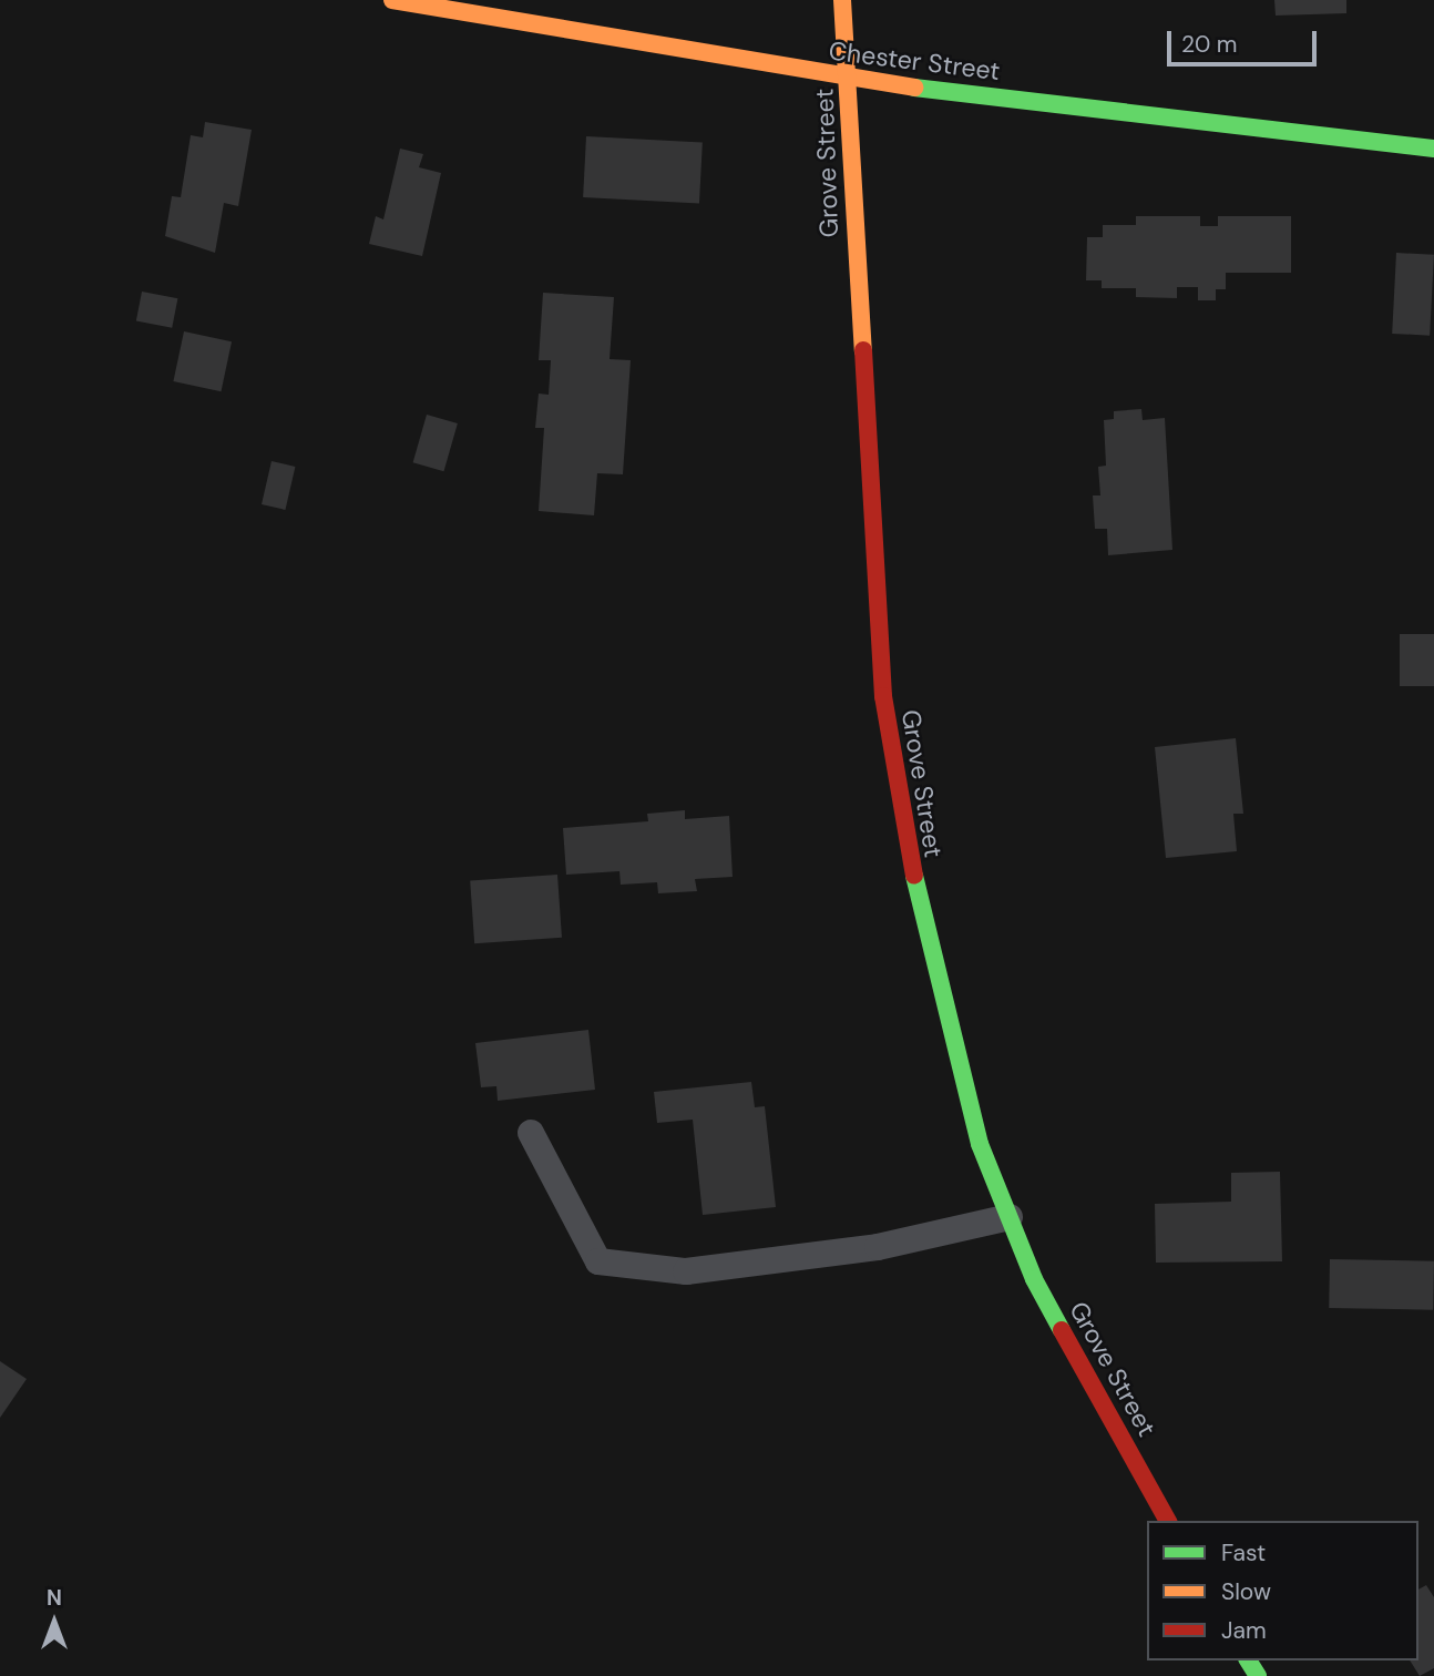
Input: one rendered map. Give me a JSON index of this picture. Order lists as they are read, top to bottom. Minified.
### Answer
{"streets":{"main road":["Chester Street","Grove Street"]},"crossings":[["Chester Street","Grove Street"]],"legend":["Fast","Slow","Jam"],"scale_bar":"20 m","north":"top"}
